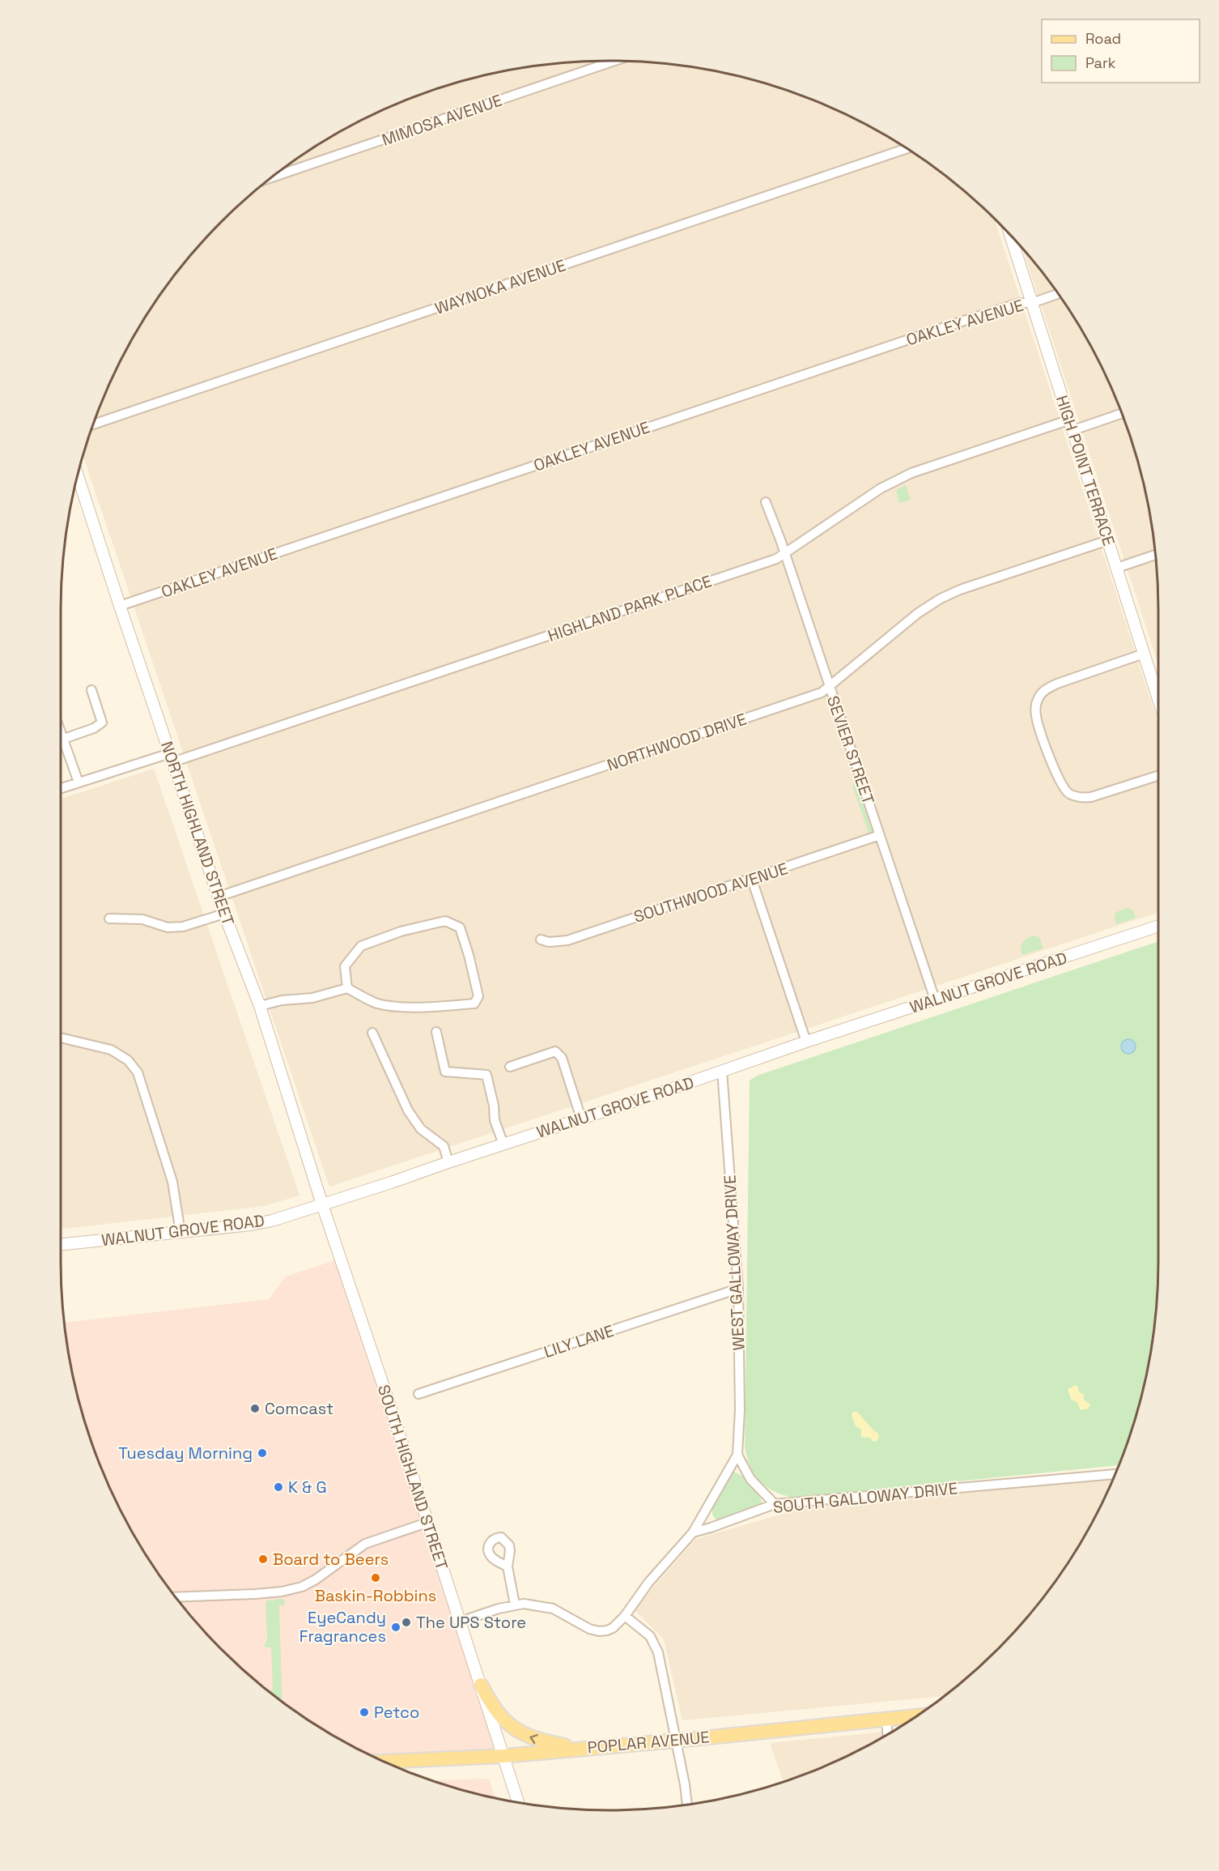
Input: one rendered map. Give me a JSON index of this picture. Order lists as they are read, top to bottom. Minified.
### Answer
{"streets":{"main road":["HIGH POINT TERRACE","NORTH HIGHLAND STREET","WALNUT GROVE ROAD","SOUTH HIGHLAND STREET","POPLAR AVENUE"],"street":["MIMOSA AVENUE","WAYNOKA AVENUE","OAKLEY AVENUE","HIGHLAND PARK PLACE","NORTHWOOD DRIVE","SEVIER STREET","SOUTHWOOD AVENUE","WEST GALLOWAY DRIVE","LILY LANE","SOUTH GALLOWAY DRIVE"]},"crossings":[["OAKLEY AVENUE","HIGH POINT TERRACE"],["OAKLEY AVENUE","NORTH HIGHLAND STREET"],["HIGH POINT TERRACE","HIGHLAND PARK PLACE"],["HIGH POINT TERRACE","NORTHWOOD DRIVE"],["HIGHLAND PARK PLACE","SEVIER STREET"],["HIGHLAND PARK PLACE","NORTH HIGHLAND STREET"],["NORTHWOOD DRIVE","SEVIER STREET"],["NORTHWOOD DRIVE","NORTH HIGHLAND STREET"],["SEVIER STREET","SOUTHWOOD AVENUE"],["SEVIER STREET","WALNUT GROVE ROAD"],["NORTH HIGHLAND STREET","WALNUT GROVE ROAD"],["NORTH HIGHLAND STREET","SOUTH HIGHLAND STREET"],["WALNUT GROVE ROAD","WEST GALLOWAY DRIVE"],["WALNUT GROVE ROAD","SOUTH HIGHLAND STREET"],["WEST GALLOWAY DRIVE","LILY LANE"],["WEST GALLOWAY DRIVE","SOUTH GALLOWAY DRIVE"],["SOUTH HIGHLAND STREET","POPLAR AVENUE"]],"places":["Comcast","Tuesday Morning","K & G","Board to Beers","Baskin-Robbins","The UPS Store","EyeCandy Fragrances","Petco"],"legend":["Road","Park"]}
